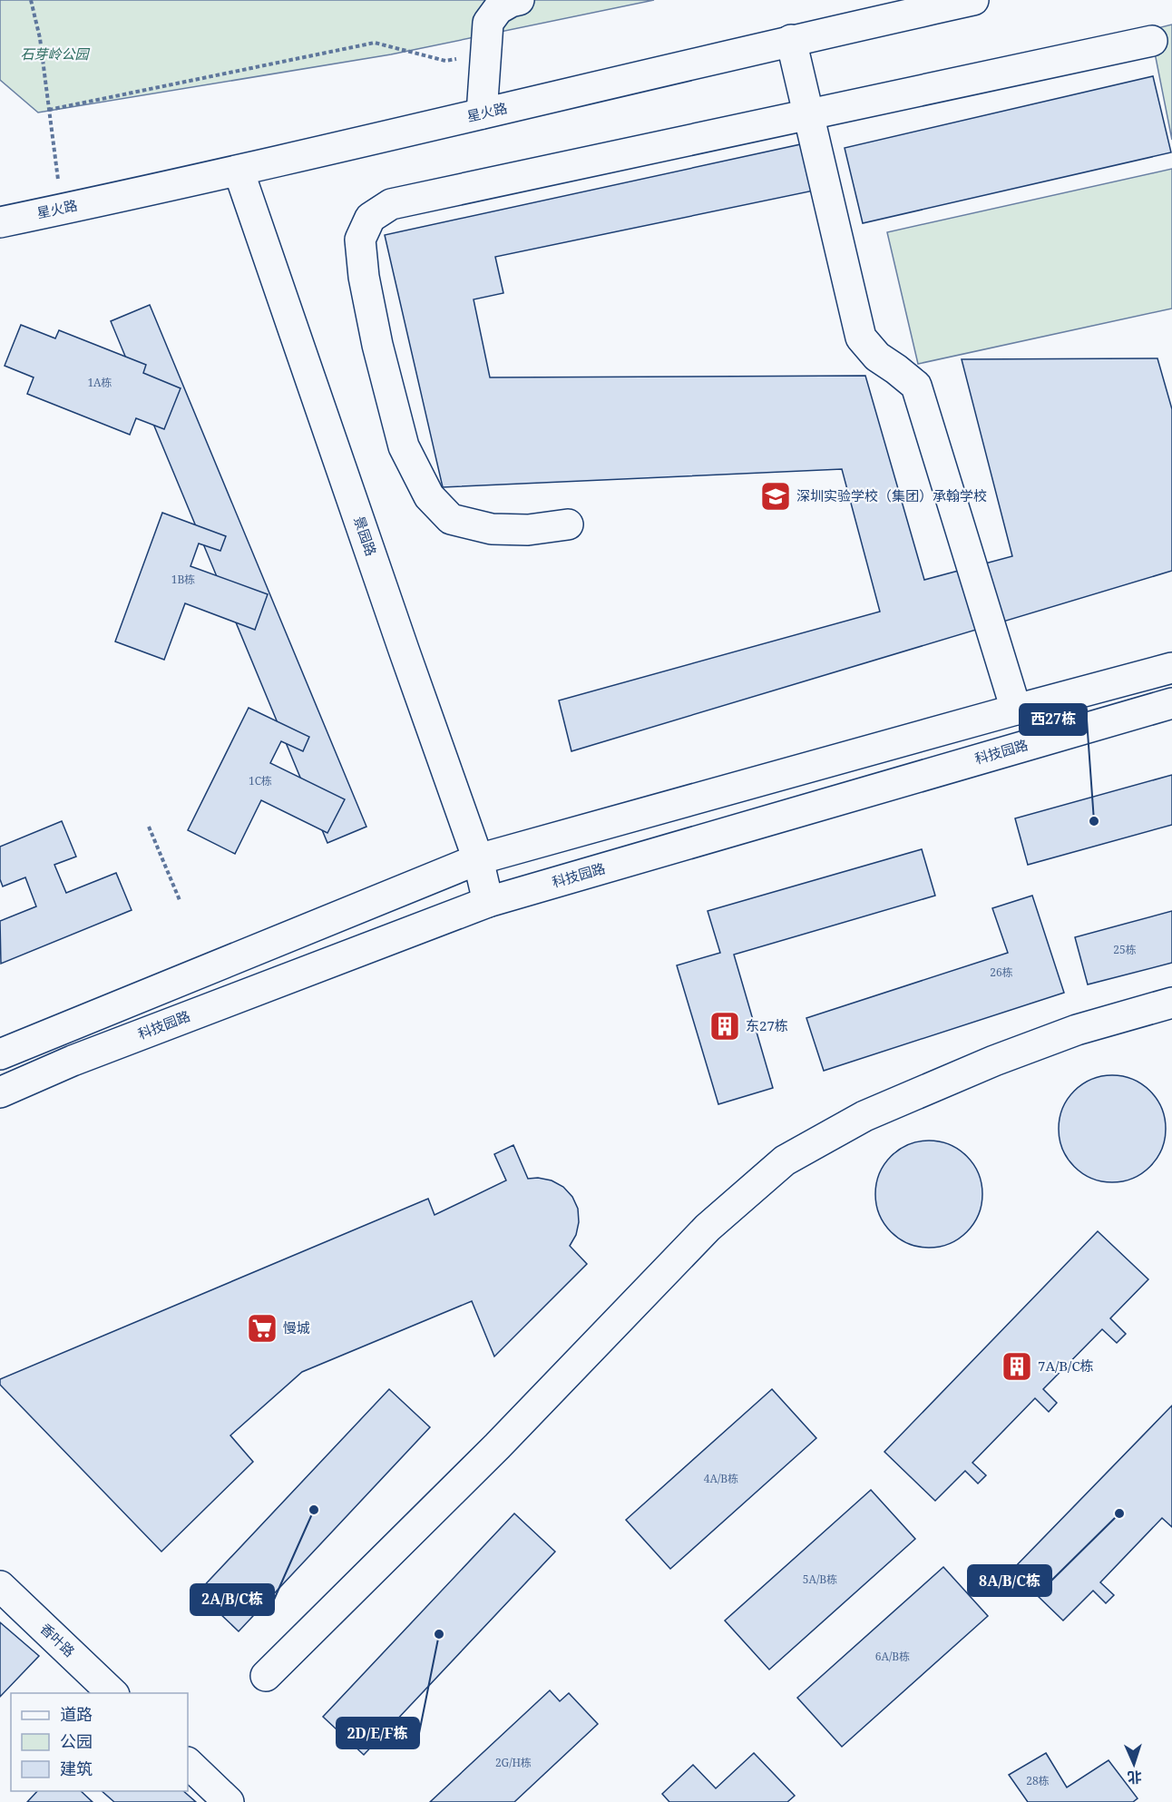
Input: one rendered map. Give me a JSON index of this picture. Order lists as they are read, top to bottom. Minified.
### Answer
{"streets":{"main road":["星火路","景园路","科技园路","香叶路"]},"crossings":[["星火路","景园路"],["景园路","科技园路"]],"parks":["石芽岭公园"],"places":{"school or university":["深圳实验学校（集团）承翰学校"],"other":["西27栋","2A/B/C栋","8A/B/C栋","2D/E/F栋"],"building":["东27栋","7A/B/C栋"],"supermarket":["慢城"]},"house_numbers":["1A栋","1B栋","1C栋","25栋","26栋","4A/B栋","5A/B栋","6A/B栋","2G/H栋","28栋"],"legend":["道路","公园","建筑"],"north":"bottom"}
